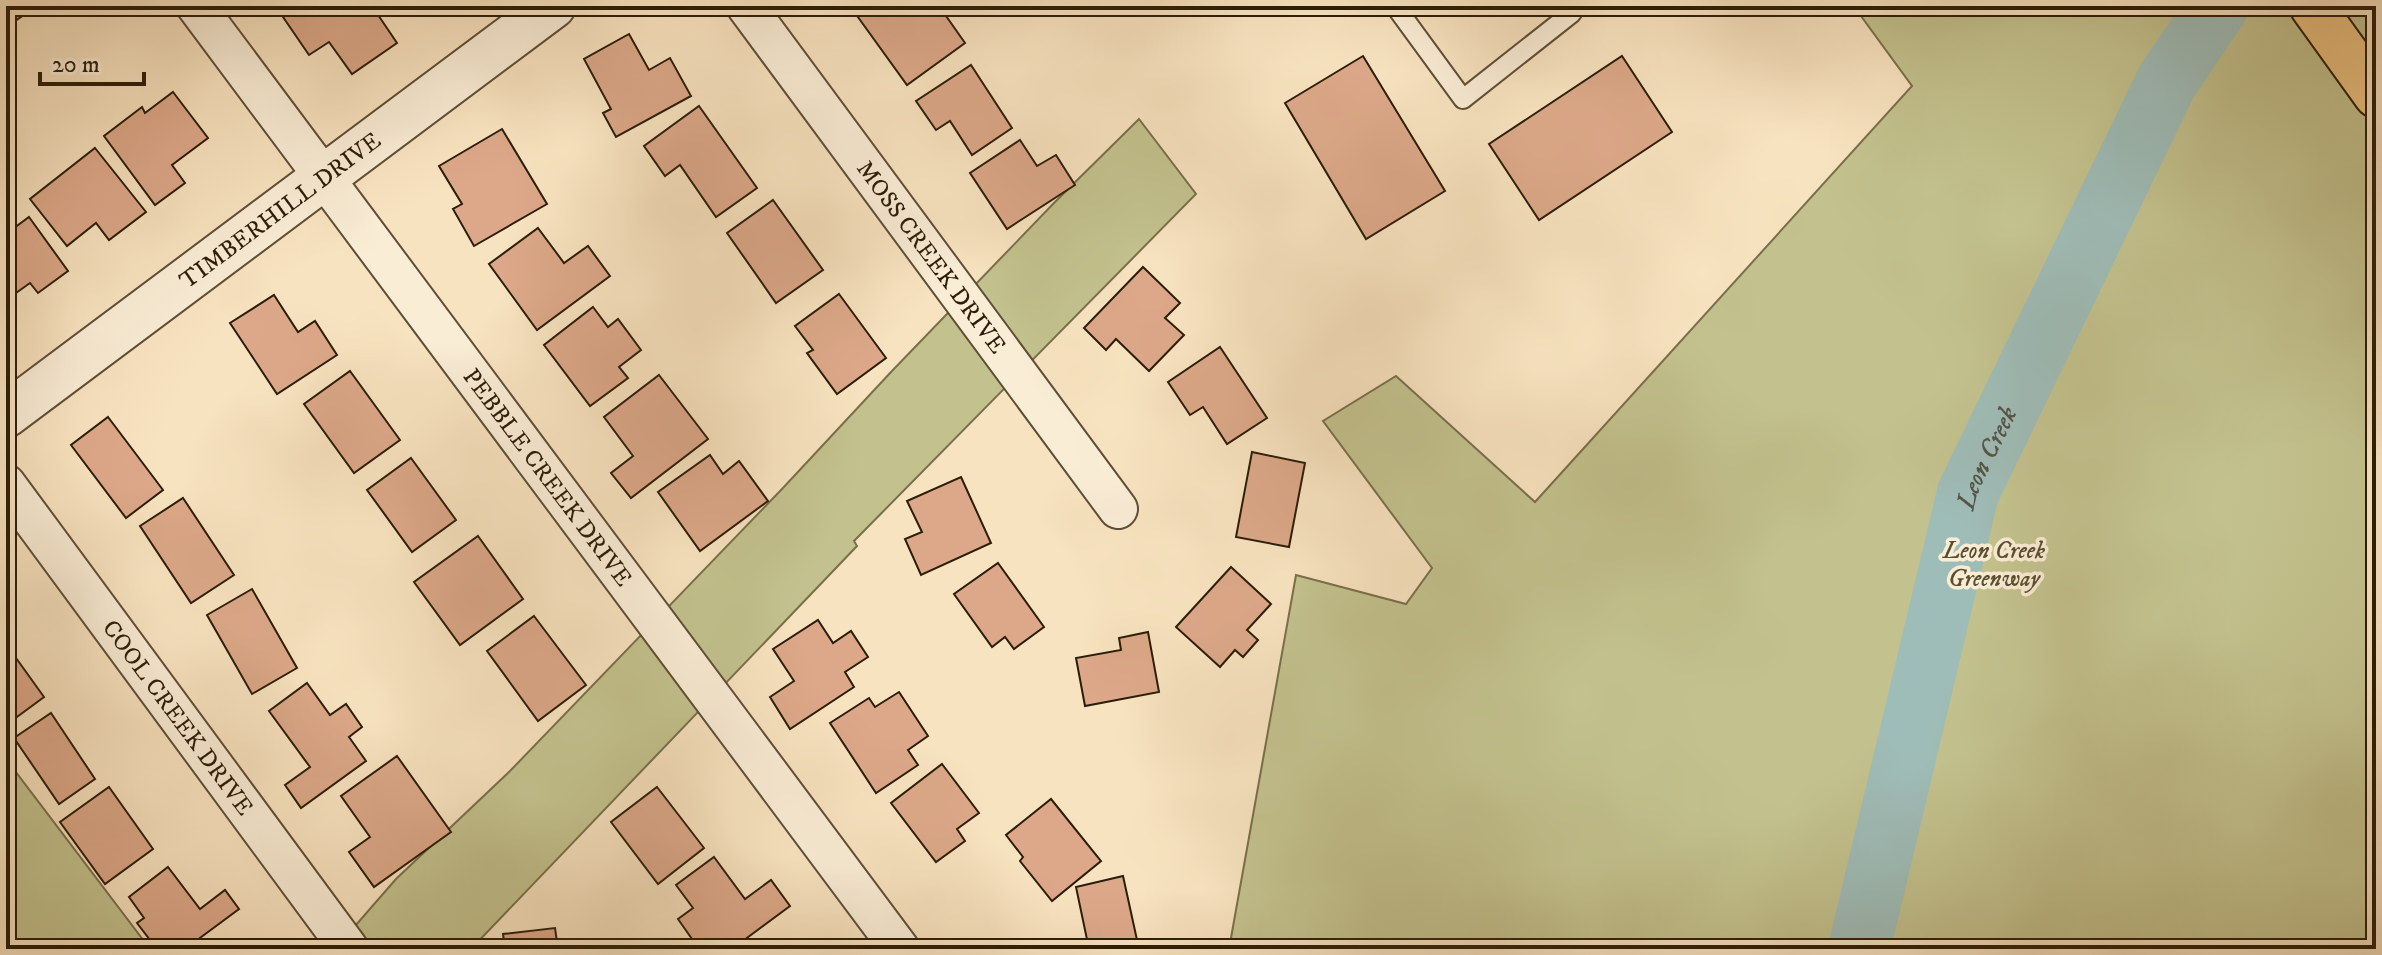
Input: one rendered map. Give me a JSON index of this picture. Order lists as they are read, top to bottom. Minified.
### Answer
{"streets":{"street":["TIMBERHILL DRIVE","MOSS CREEK DRIVE","PEBBLE CREEK DRIVE","COOL CREEK DRIVE"]},"crossings":[["TIMBERHILL DRIVE","PEBBLE CREEK DRIVE"]],"water":["Leon Creek"],"parks":["Leon Creek Greenway"],"scale_bar":"20 m"}
